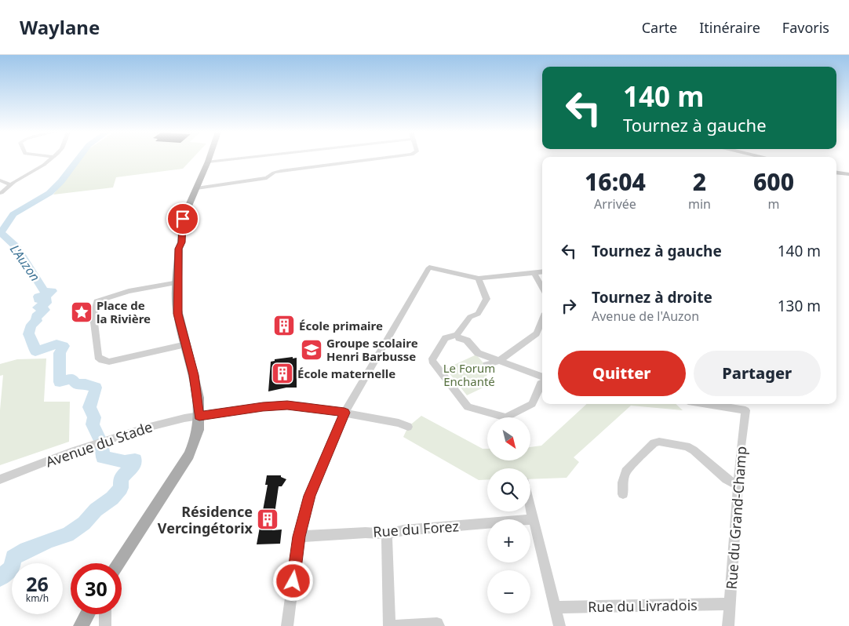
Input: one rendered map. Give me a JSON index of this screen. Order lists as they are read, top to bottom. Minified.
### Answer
{"streets":{"street":["Avenue du Stade","Rue du Grand-Champ","Rue du Forez","Rue du Livradois"]},"crossings":[["Rue du Grand-Champ","Rue du Livradois"]],"water":["L'Auzon"],"parks":["Le Forum Enchanté"],"places":{"place":["Place de la Rivière"],"building":["École primaire","École maternelle","Résidence Vercingétorix"],"school or university":["Groupe scolaire Henri Barbusse"]},"north":"bottom right","page":{"header":"Waylane","nav":["Carte","Itinéraire","Favoris"],"turn":["140 m","Tournez à gauche"],"eta":["16:04","Arrivée","2","min","600","m"],"list":[{"name":"Tournez à gauche","value":"140 m"},{"name":"Tournez à droite","note":"Avenue de l'Auzon","value":"130 m"}],"buttons":["Quitter","Partager"],"map_buttons":["+","−"],"speed":"26 km/h","limit":"30"}}
